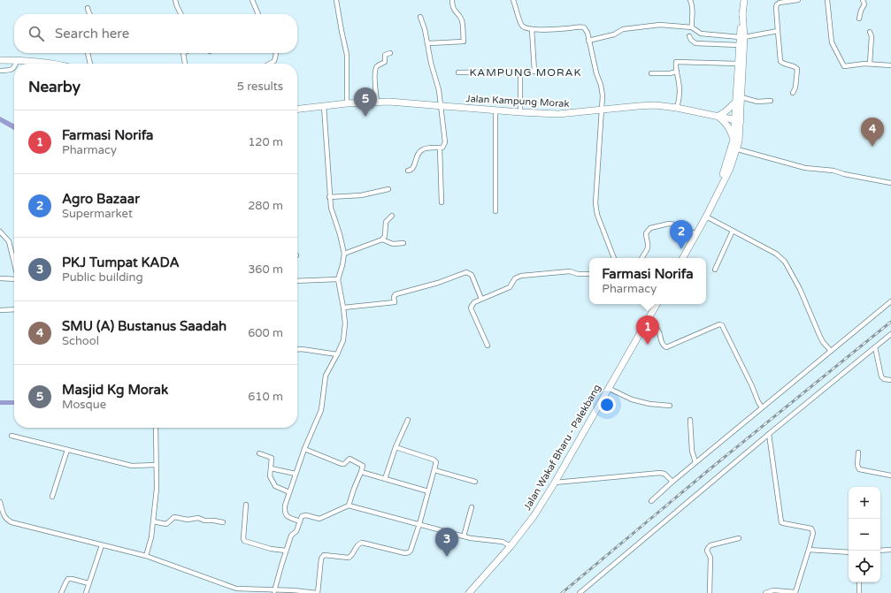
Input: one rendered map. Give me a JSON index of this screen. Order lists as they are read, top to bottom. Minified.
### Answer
{"streets":{"main road":["Jalan Kampung Morak","Jalan Wakaf Bharu - Palekbang"]},"districts":["KAMPUNG MORAK"],"page":{"search":"Search here","heading":["Nearby","5 results"],"pins":["5","4","2","1","3"],"list":[{"mark":"1","name":"Farmasi Norifa","note":"Pharmacy","value":"120 m"},{"mark":"2","name":"Agro Bazaar","note":"Supermarket","value":"280 m"},{"mark":"3","name":"PKJ Tumpat KADA","note":"Public building","value":"360 m"},{"mark":"4","name":"SMU (A) Bustanus Saadah","note":"School","value":"600 m"},{"mark":"5","name":"Masjid Kg Morak","note":"Mosque","value":"610 m"}],"popup":["Farmasi Norifa","Pharmacy"],"map_buttons":["+","−"]}}
